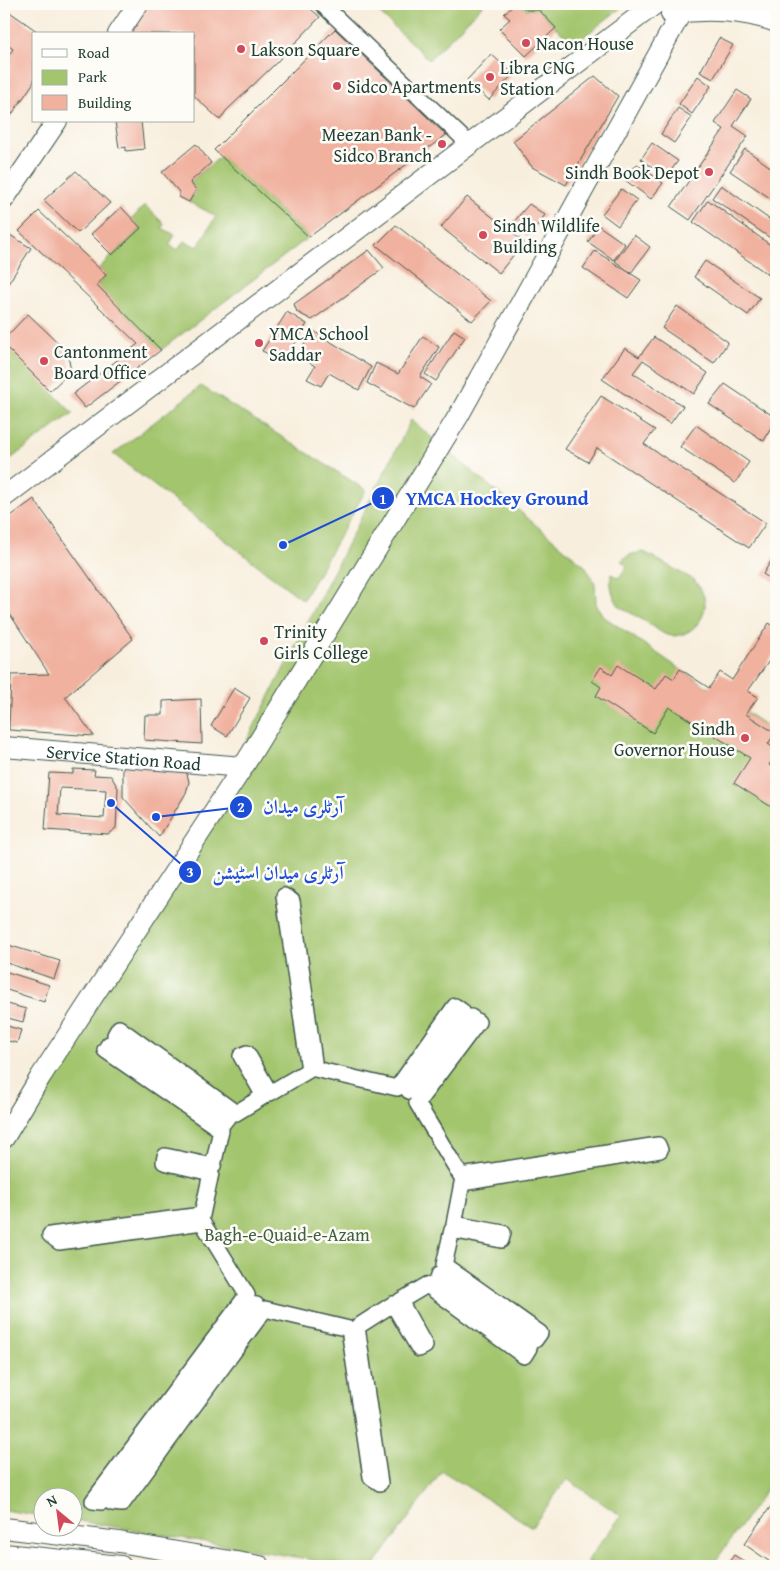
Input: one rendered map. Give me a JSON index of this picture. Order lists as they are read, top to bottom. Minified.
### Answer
{"streets":{"main road":["Service Station Road"]},"parks":["Bagh-e-Quaid-e-Azam"],"places":["Nacon House","Lakson Square","Libra CNG Station","Sidco Apartments","Meezan Bank - Sidco Branch","Sindh Book Depot","Sindh Wildlife Building","YMCA School Saddar","Cantonment Board Office","YMCA Hockey Ground","Trinity Girls College","Sindh Governor House","آرٹلری میدان اسٹیشن","آرٹلری میدان"],"legend":["Road","Park","Building"],"north":"top left"}
